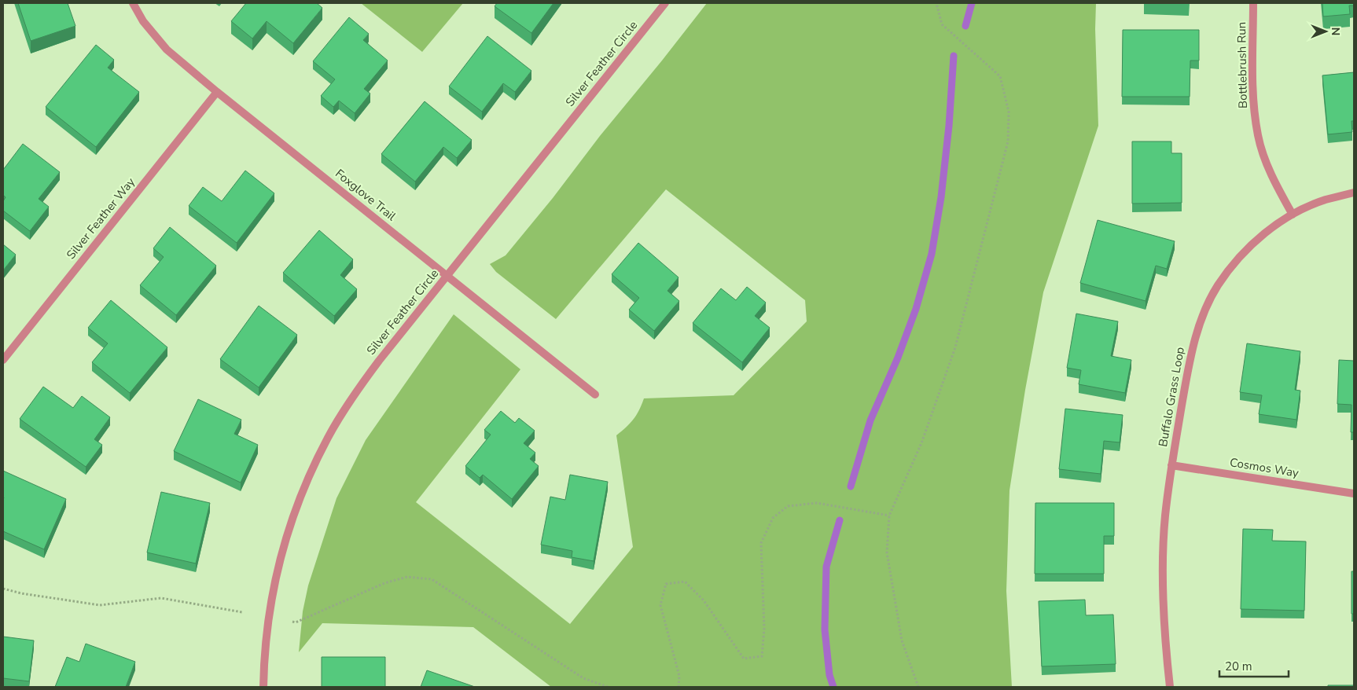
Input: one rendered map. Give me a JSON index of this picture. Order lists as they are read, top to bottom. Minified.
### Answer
{"streets":{"street":["Silver Feather Circle","Bottlebrush Run","Foxglove Trail","Silver Feather Way","Buffalo Grass Loop","Cosmos Way"]},"crossings":[["Silver Feather Circle","Foxglove Trail"],["Bottlebrush Run","Buffalo Grass Loop"],["Foxglove Trail","Silver Feather Way"],["Buffalo Grass Loop","Cosmos Way"]],"scale_bar":"20 m","north":"right"}
